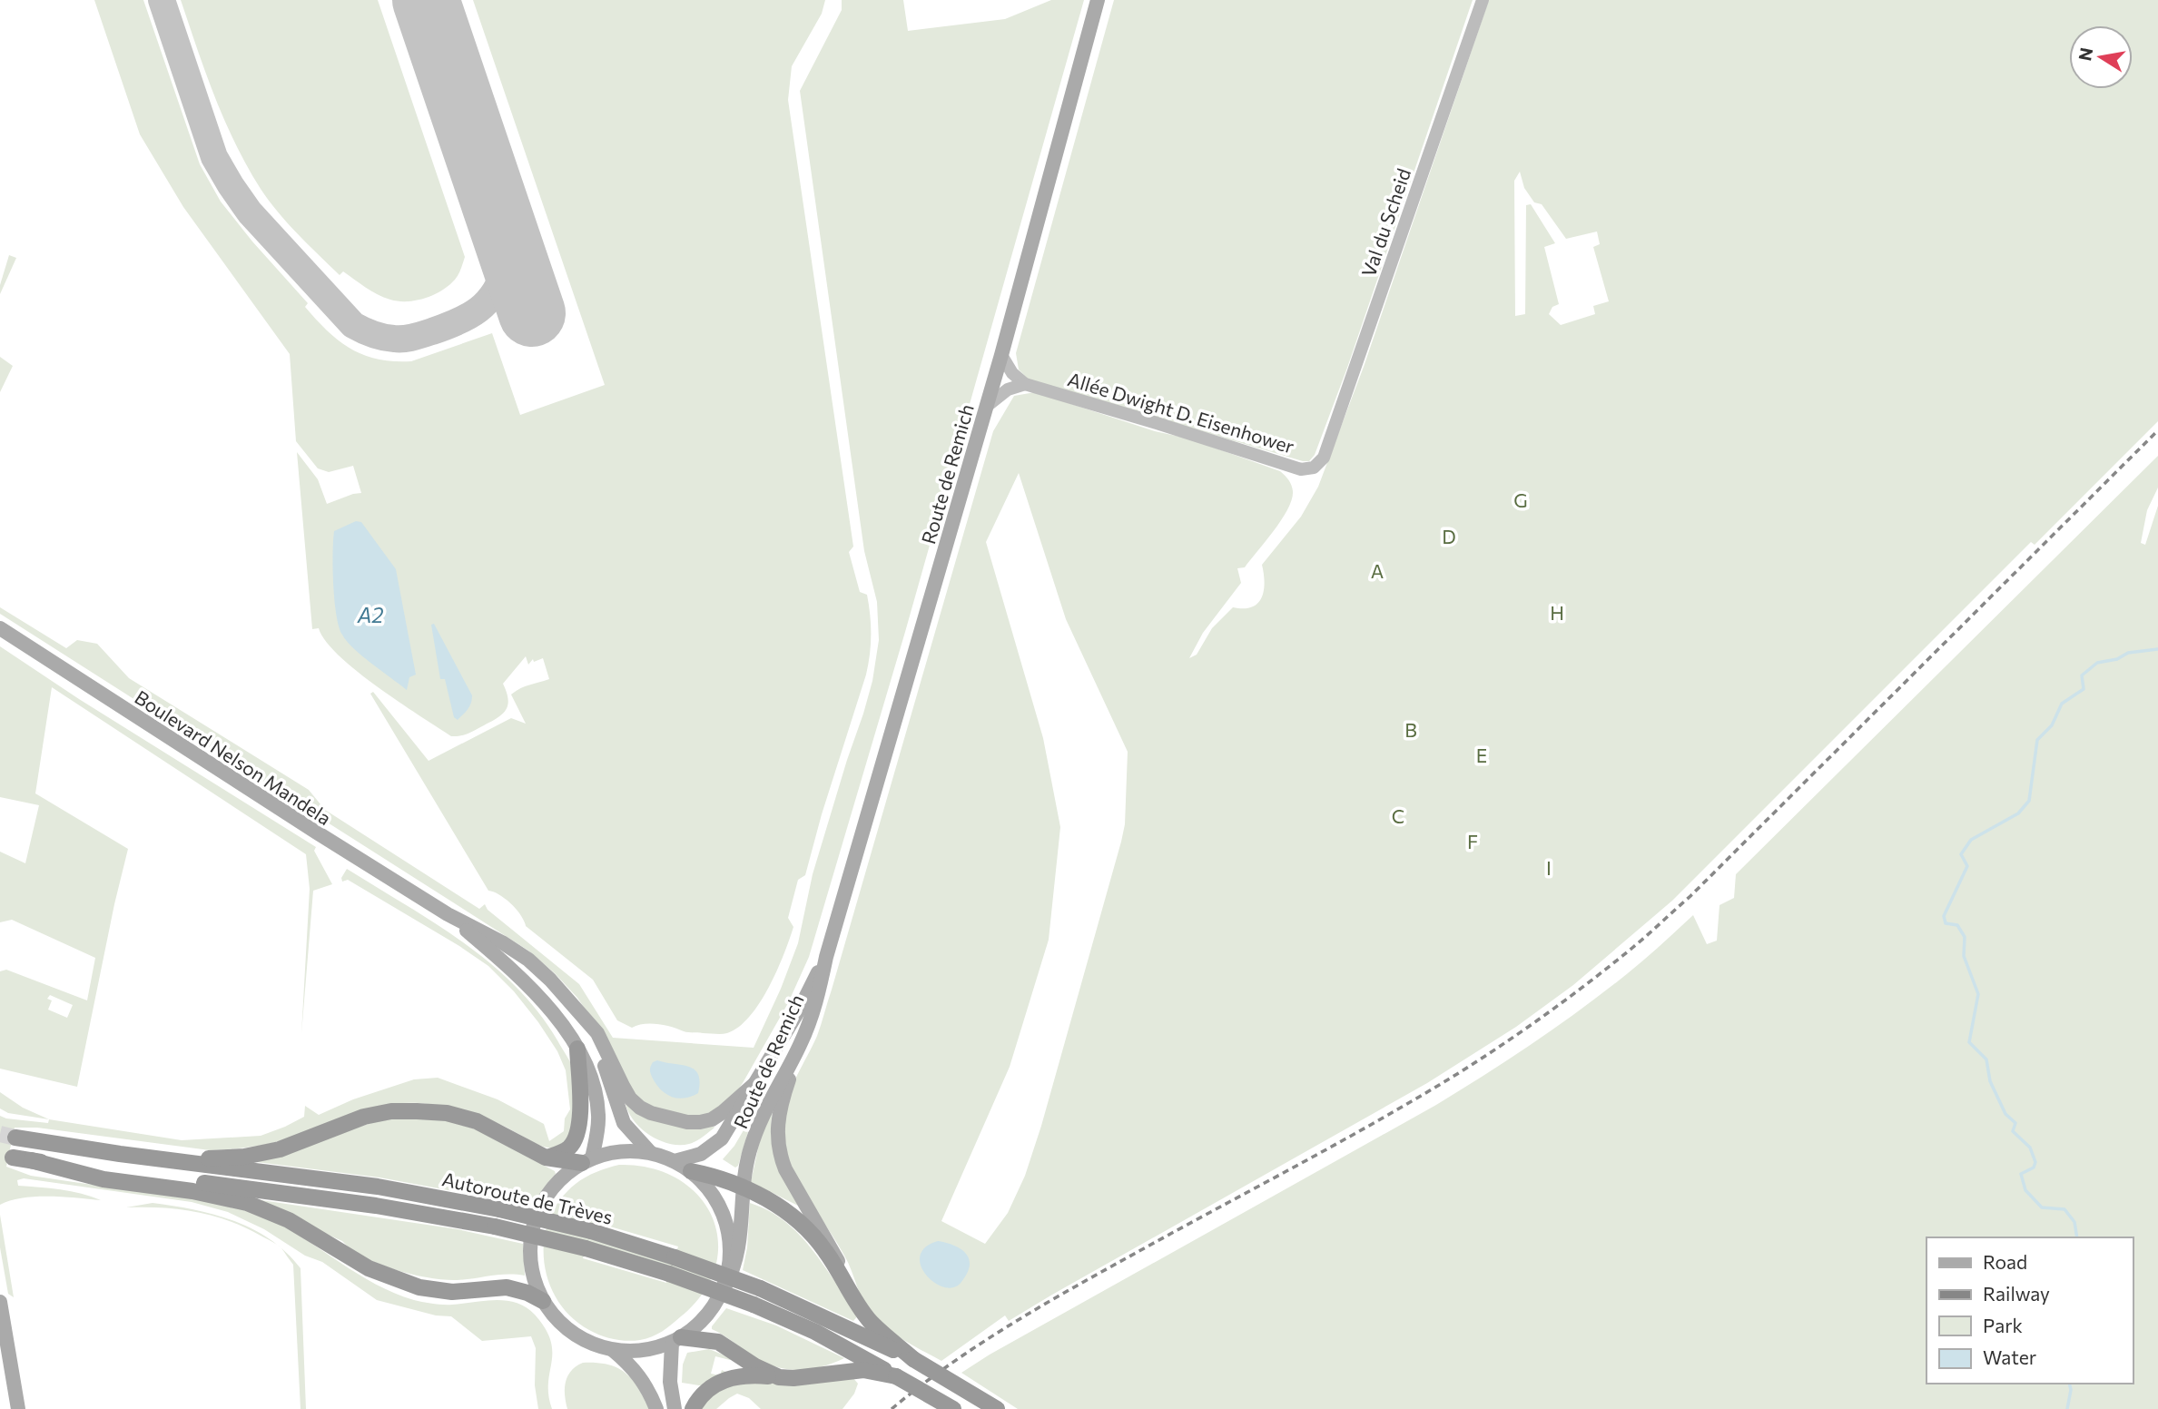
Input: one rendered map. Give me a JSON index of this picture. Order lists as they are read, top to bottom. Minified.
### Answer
{"streets":{"highway":["Autoroute de Trèves"],"main road":["Val du Scheid","Allée Dwight D. Eisenhower","Route de Remich","Boulevard Nelson Mandela"]},"crossings":[["Val du Scheid","Allée Dwight D. Eisenhower"],["Route de Remich","Boulevard Nelson Mandela"]],"water":["A2"],"parks":["G","D","A","H","B","E","C","F","I"],"legend":["Road","Railway","Park","Water"],"north":"left"}
